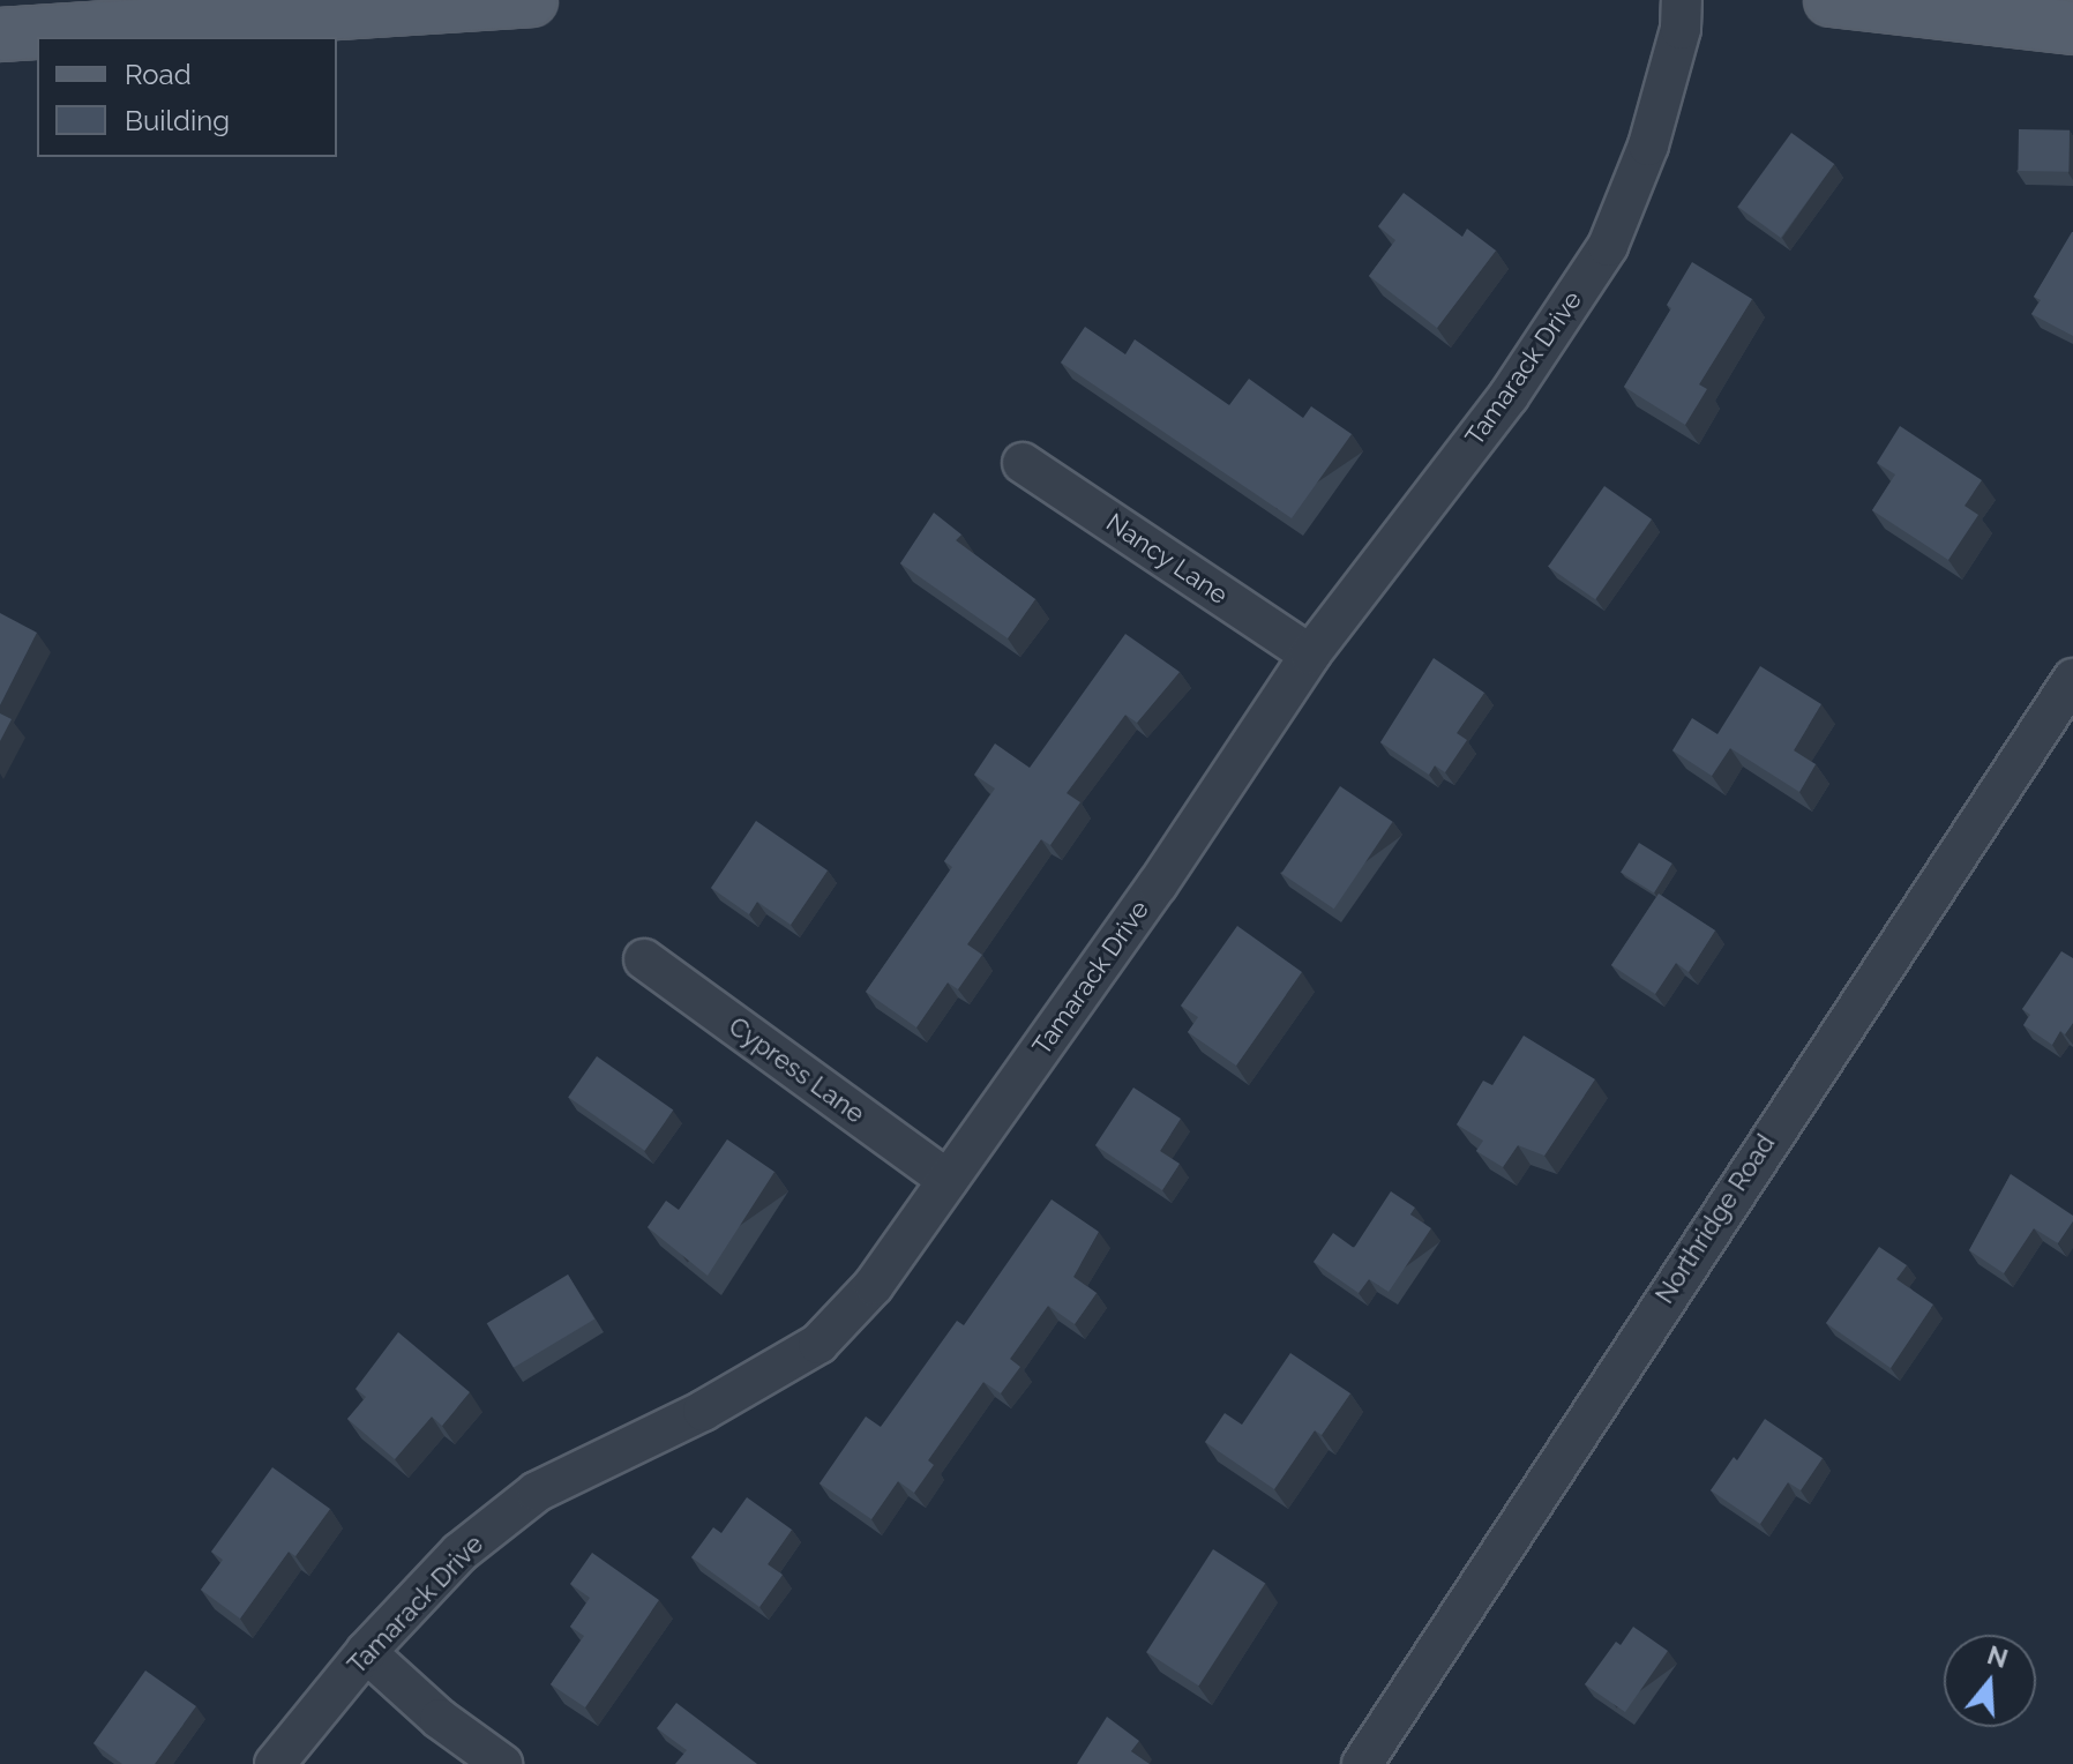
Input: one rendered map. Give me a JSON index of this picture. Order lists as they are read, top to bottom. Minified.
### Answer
{"streets":{"street":["Tamarack Drive","Nancy Lane","Cypress Lane","Northridge Road"]},"crossings":[["Tamarack Drive","Nancy Lane"],["Tamarack Drive","Cypress Lane"]],"legend":["Road","Building"],"north":"top"}
